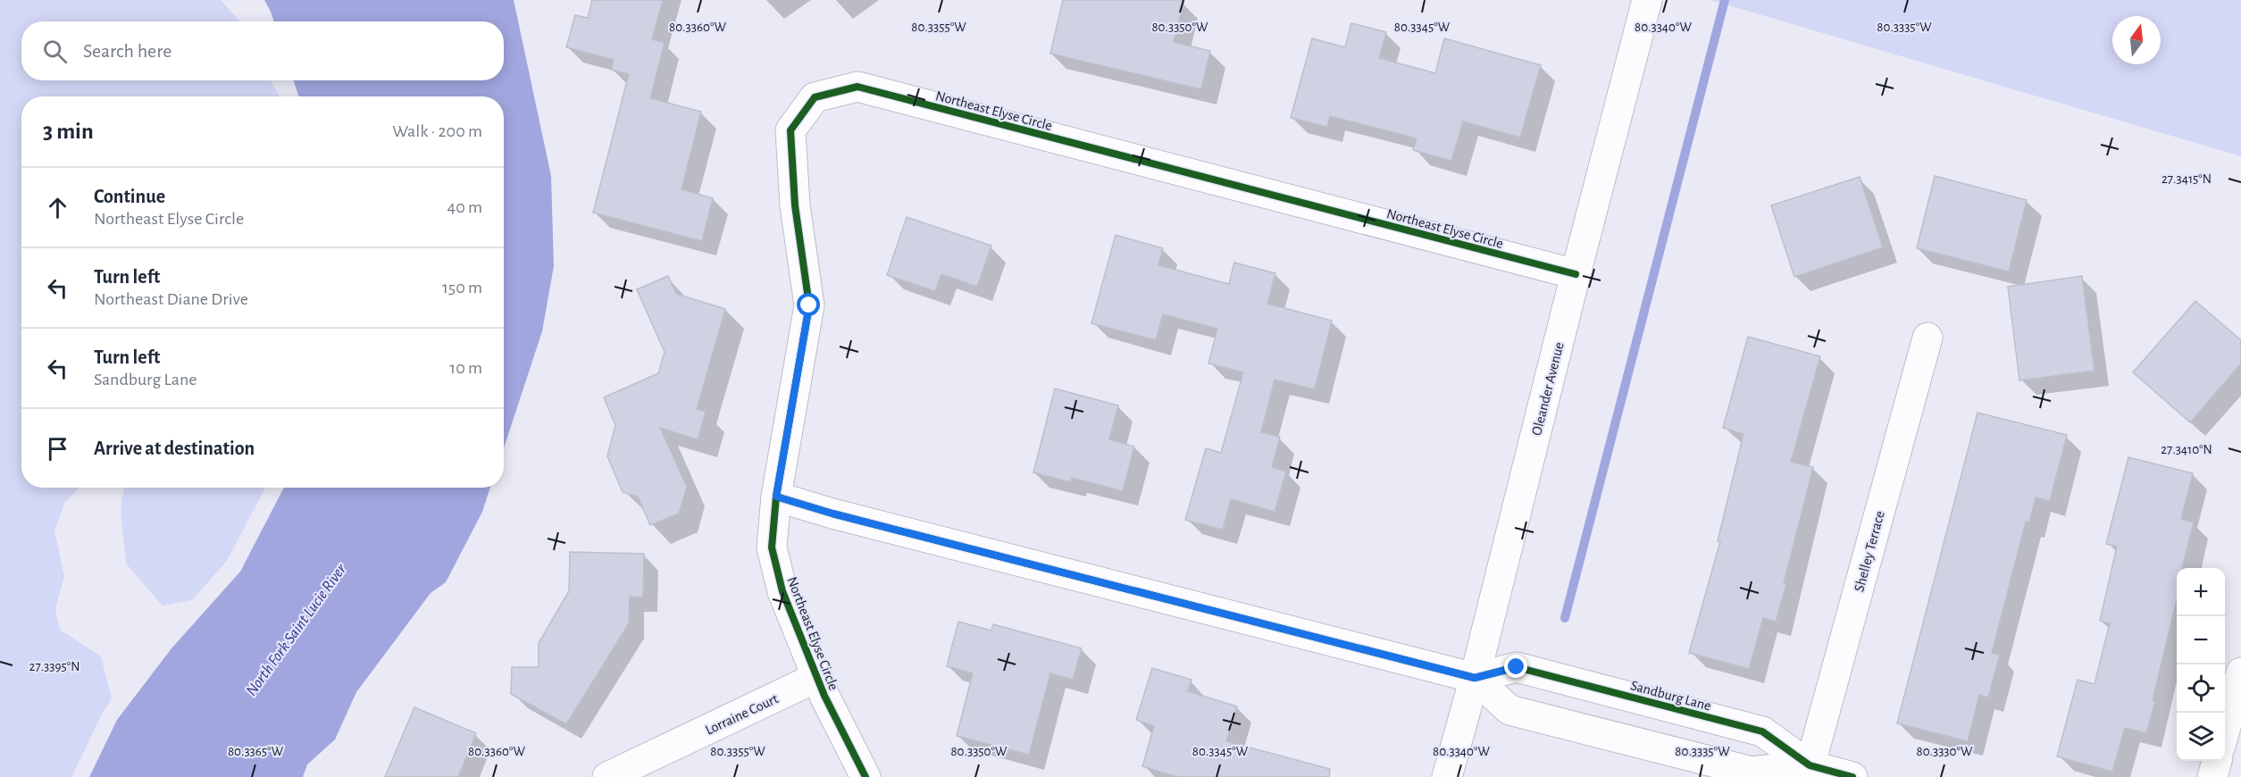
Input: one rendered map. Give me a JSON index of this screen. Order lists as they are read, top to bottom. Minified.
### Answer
{"streets":{"street":["Northeast Elyse Circle","Oleander Avenue","Shelley Terrace","Sandburg Lane","Lorraine Court"]},"crossings":[["Northeast Elyse Circle","Oleander Avenue"],["Northeast Elyse Circle","Lorraine Court"],["Oleander Avenue","Sandburg Lane"],["Shelley Terrace","Sandburg Lane"]],"water":["North Fork Saint Lucie River"],"north":"top","page":{"search":"Search here","heading":["3 min","Walk · 200 m"],"list":[["Continue","Northeast Elyse Circle","40 m"],["Turn left","Northeast Diane Drive","150 m"],["Turn left","Sandburg Lane","10 m"],"Arrive at destination"],"map_buttons":["+","−"]},"coordinates":["80.3340°W","80.3335°W","80.3360°W","80.3355°W","80.3350°W","80.3345°W","27.3415°N","27.3410°N","27.3395°N","80.3365°W","80.3330°W"]}
